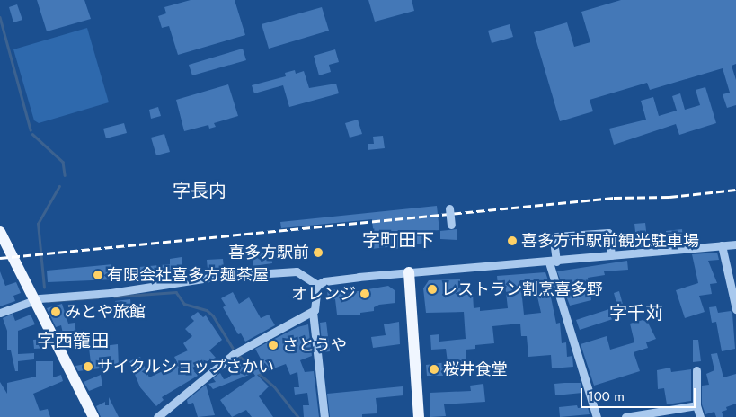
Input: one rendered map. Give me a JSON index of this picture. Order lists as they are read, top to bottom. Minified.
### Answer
{"districts":["字長内","字町田下","字千苅","字西籠田"],"places":["喜多方市駅前観光駐車場","喜多方駅前","有限会社喜多方麺茶屋","レストラン割烹喜多野","オレンジ","みとや旅館","さとうや","サイクルショップさかい","桜井食堂"],"scale_bar":"100 m"}
